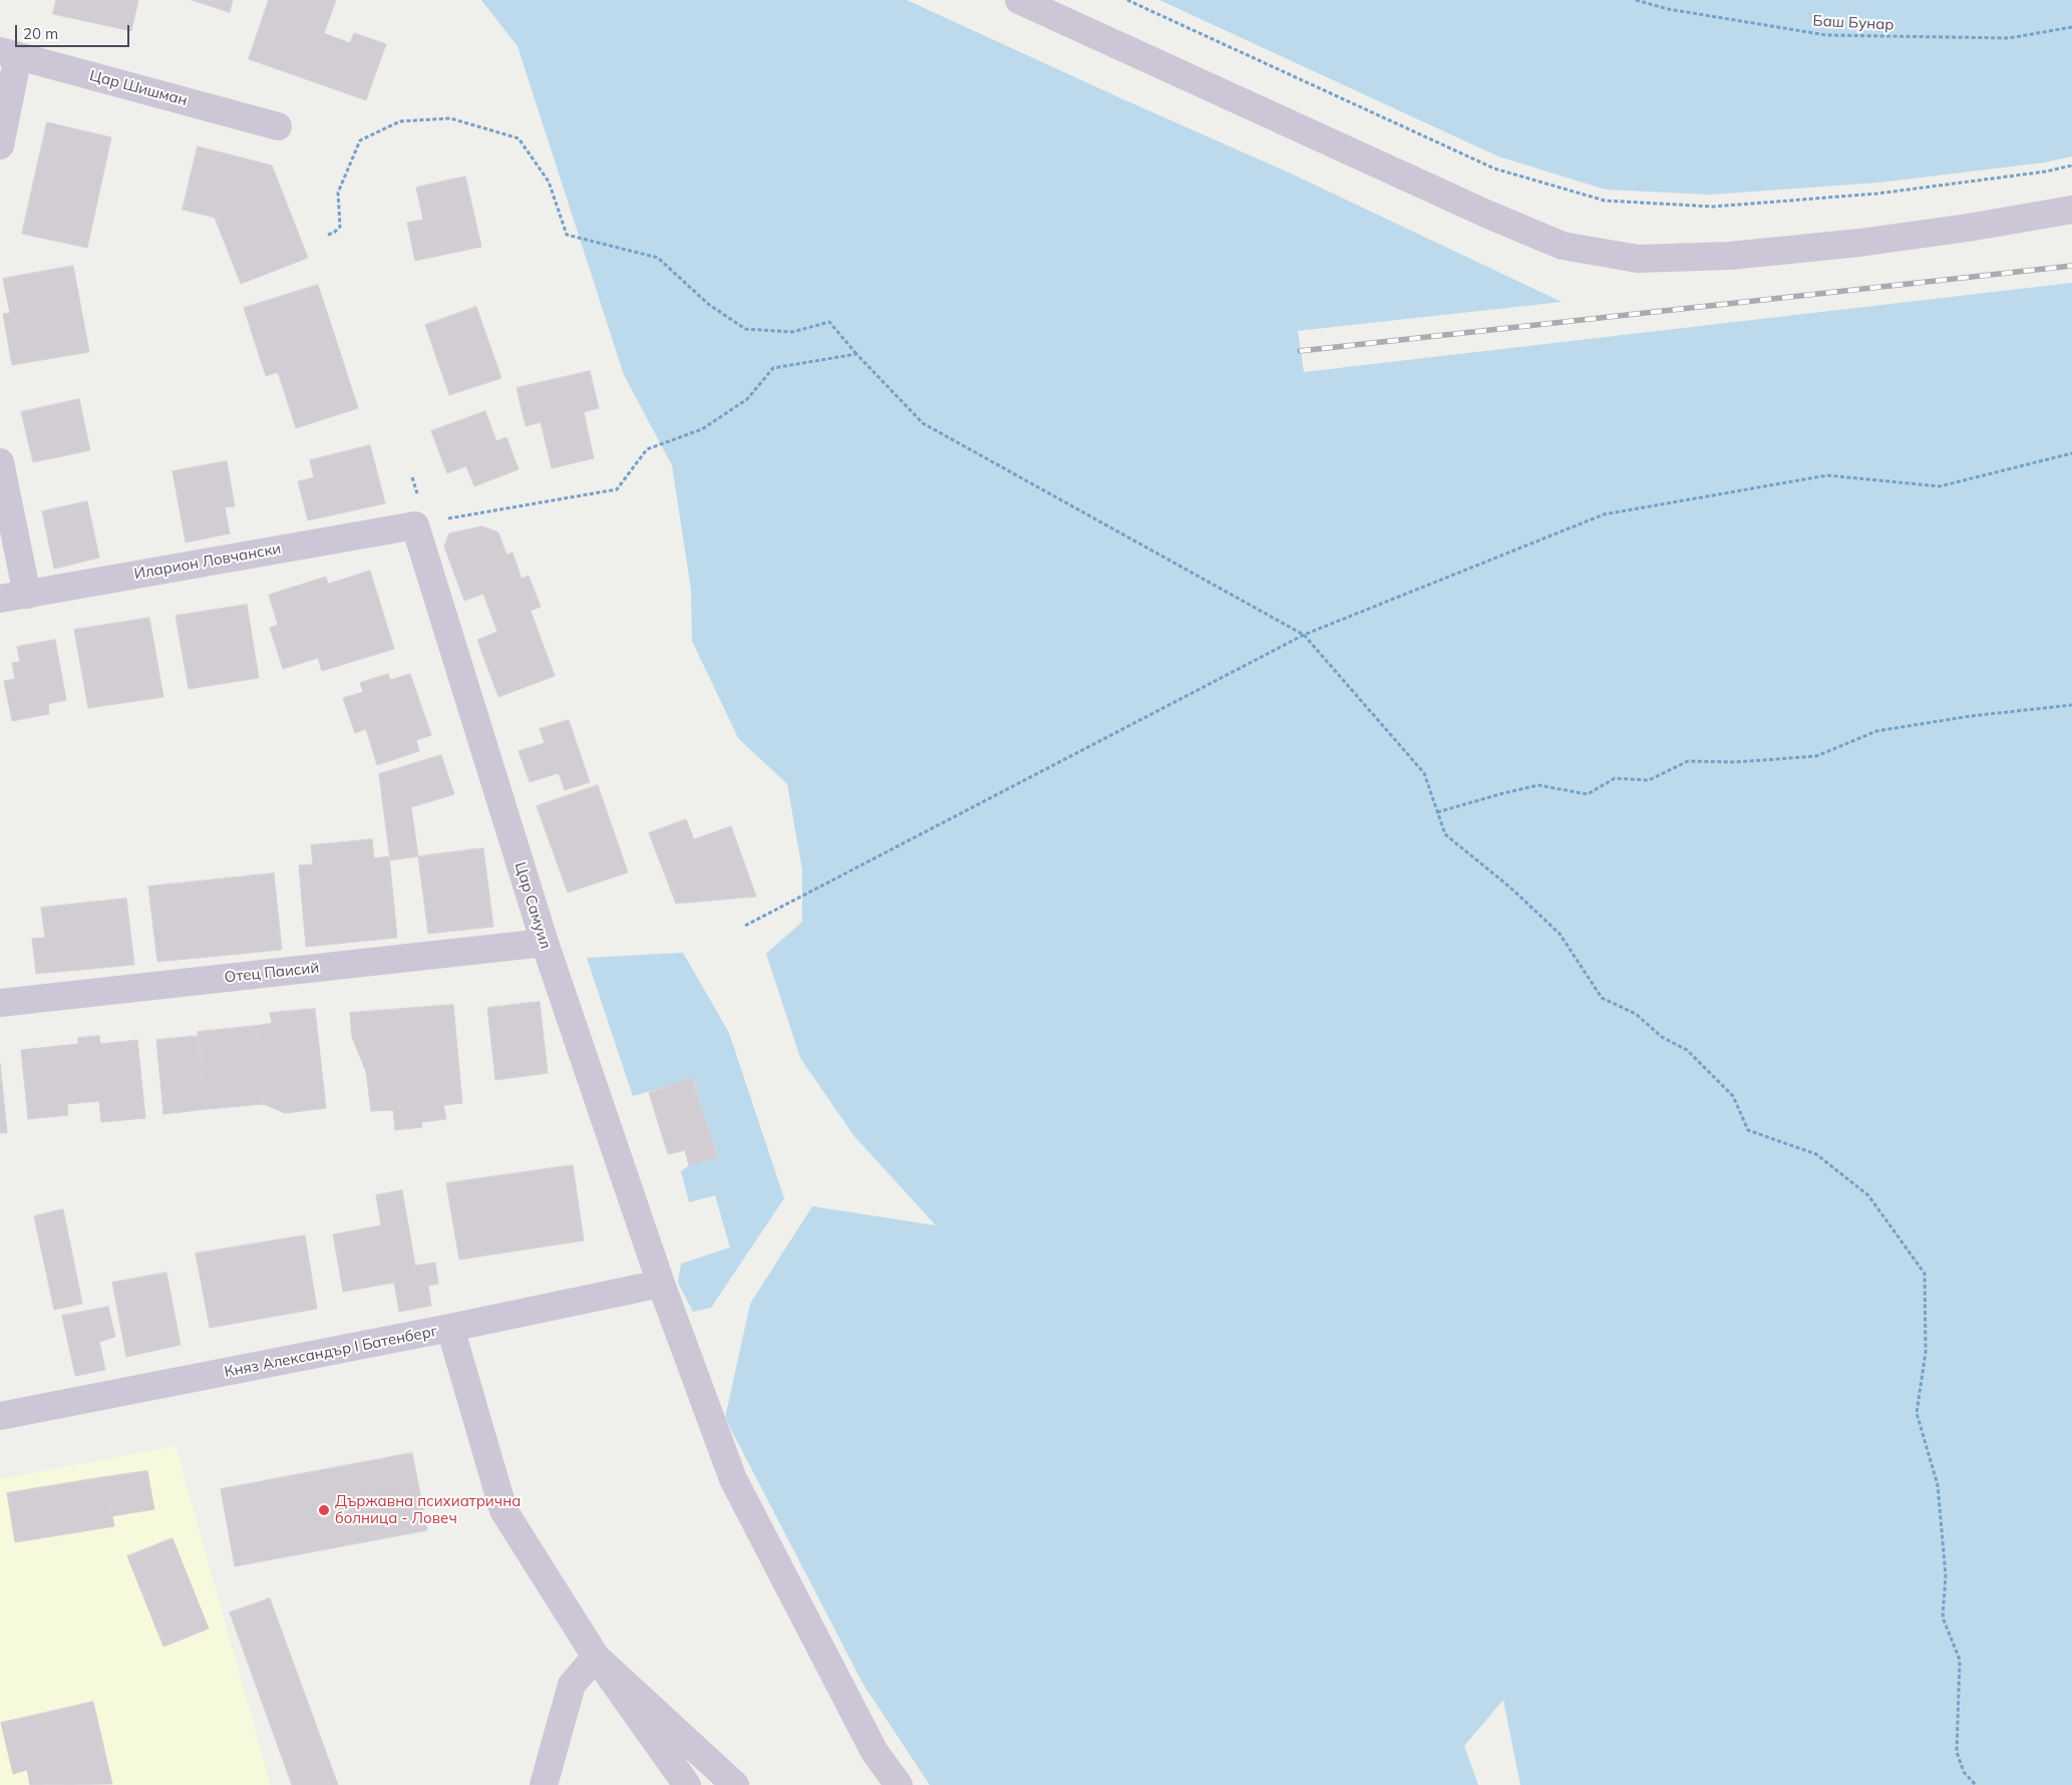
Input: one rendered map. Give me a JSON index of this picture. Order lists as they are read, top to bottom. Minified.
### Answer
{"streets":{"street":["Цар Шишман","Иларион Ловчански","Цар Самуил","Отец Паисий","Княз Александър I Батенберг"],"path":["Баш Бунар"]},"crossings":[["Иларион Ловчански","Цар Самуил"],["Цар Самуил","Отец Паисий"],["Цар Самуил","Княз Александър I Батенберг"]],"places":["Държавна психиатрична болница - Ловеч"],"scale_bar":"20 m"}
